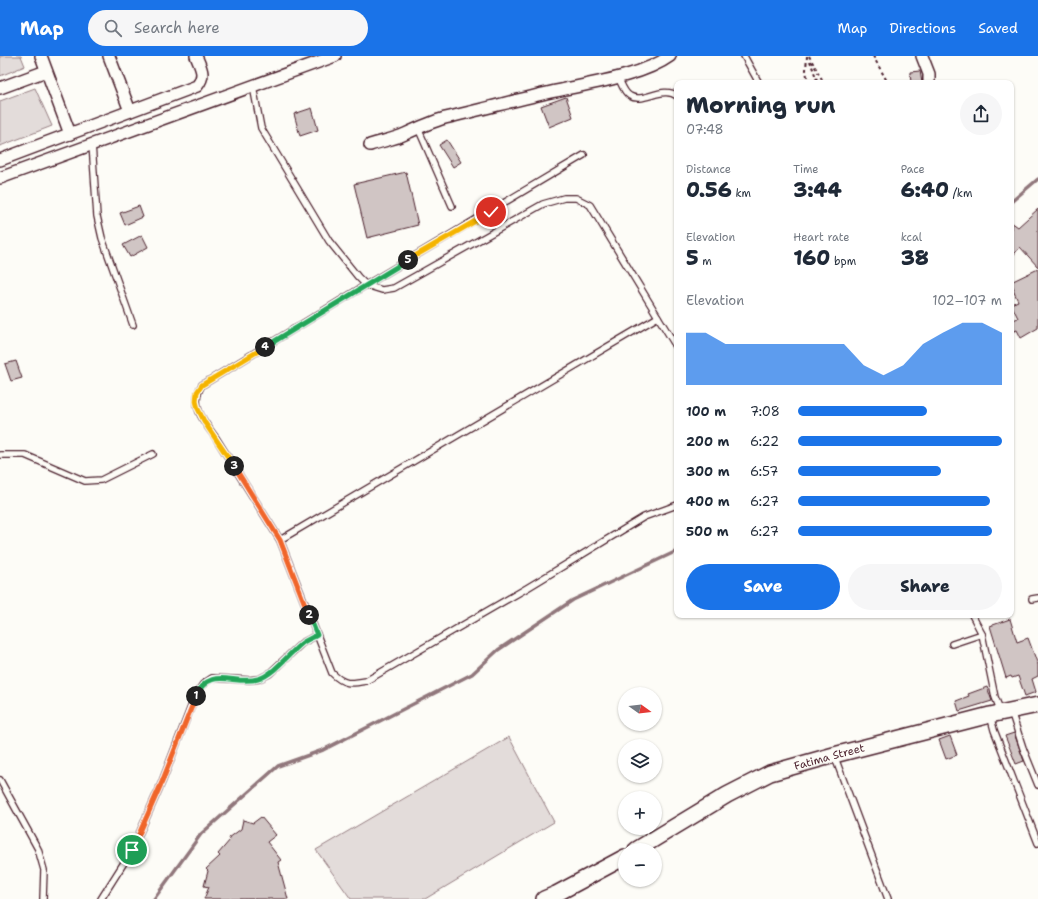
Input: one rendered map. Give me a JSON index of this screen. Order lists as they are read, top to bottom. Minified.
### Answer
{"streets":{"street":["Fatima Street"]},"north":"right","page":{"header":"Map","search":"Search here","nav":["Map","Directions","Saved"],"heading":["Morning run","07:48"],"stats":[["Distance","0.56 km"],["Time","3:44"],["Pace","6:40 /km"],["Elevation","5 m"],["Heart rate","160 bpm"],["kcal","38"]],"pins":["5","4","3","2","1"],"chart":["Elevation","102–107 m"],"list":[{"name":"100 m","note":"7:08"},{"name":"200 m","note":"6:22"},{"name":"300 m","note":"6:57"},{"name":"400 m","note":"6:27"},{"name":"500 m","note":"6:27"}],"buttons":["Save","Share"],"map_buttons":["+","−"]}}
